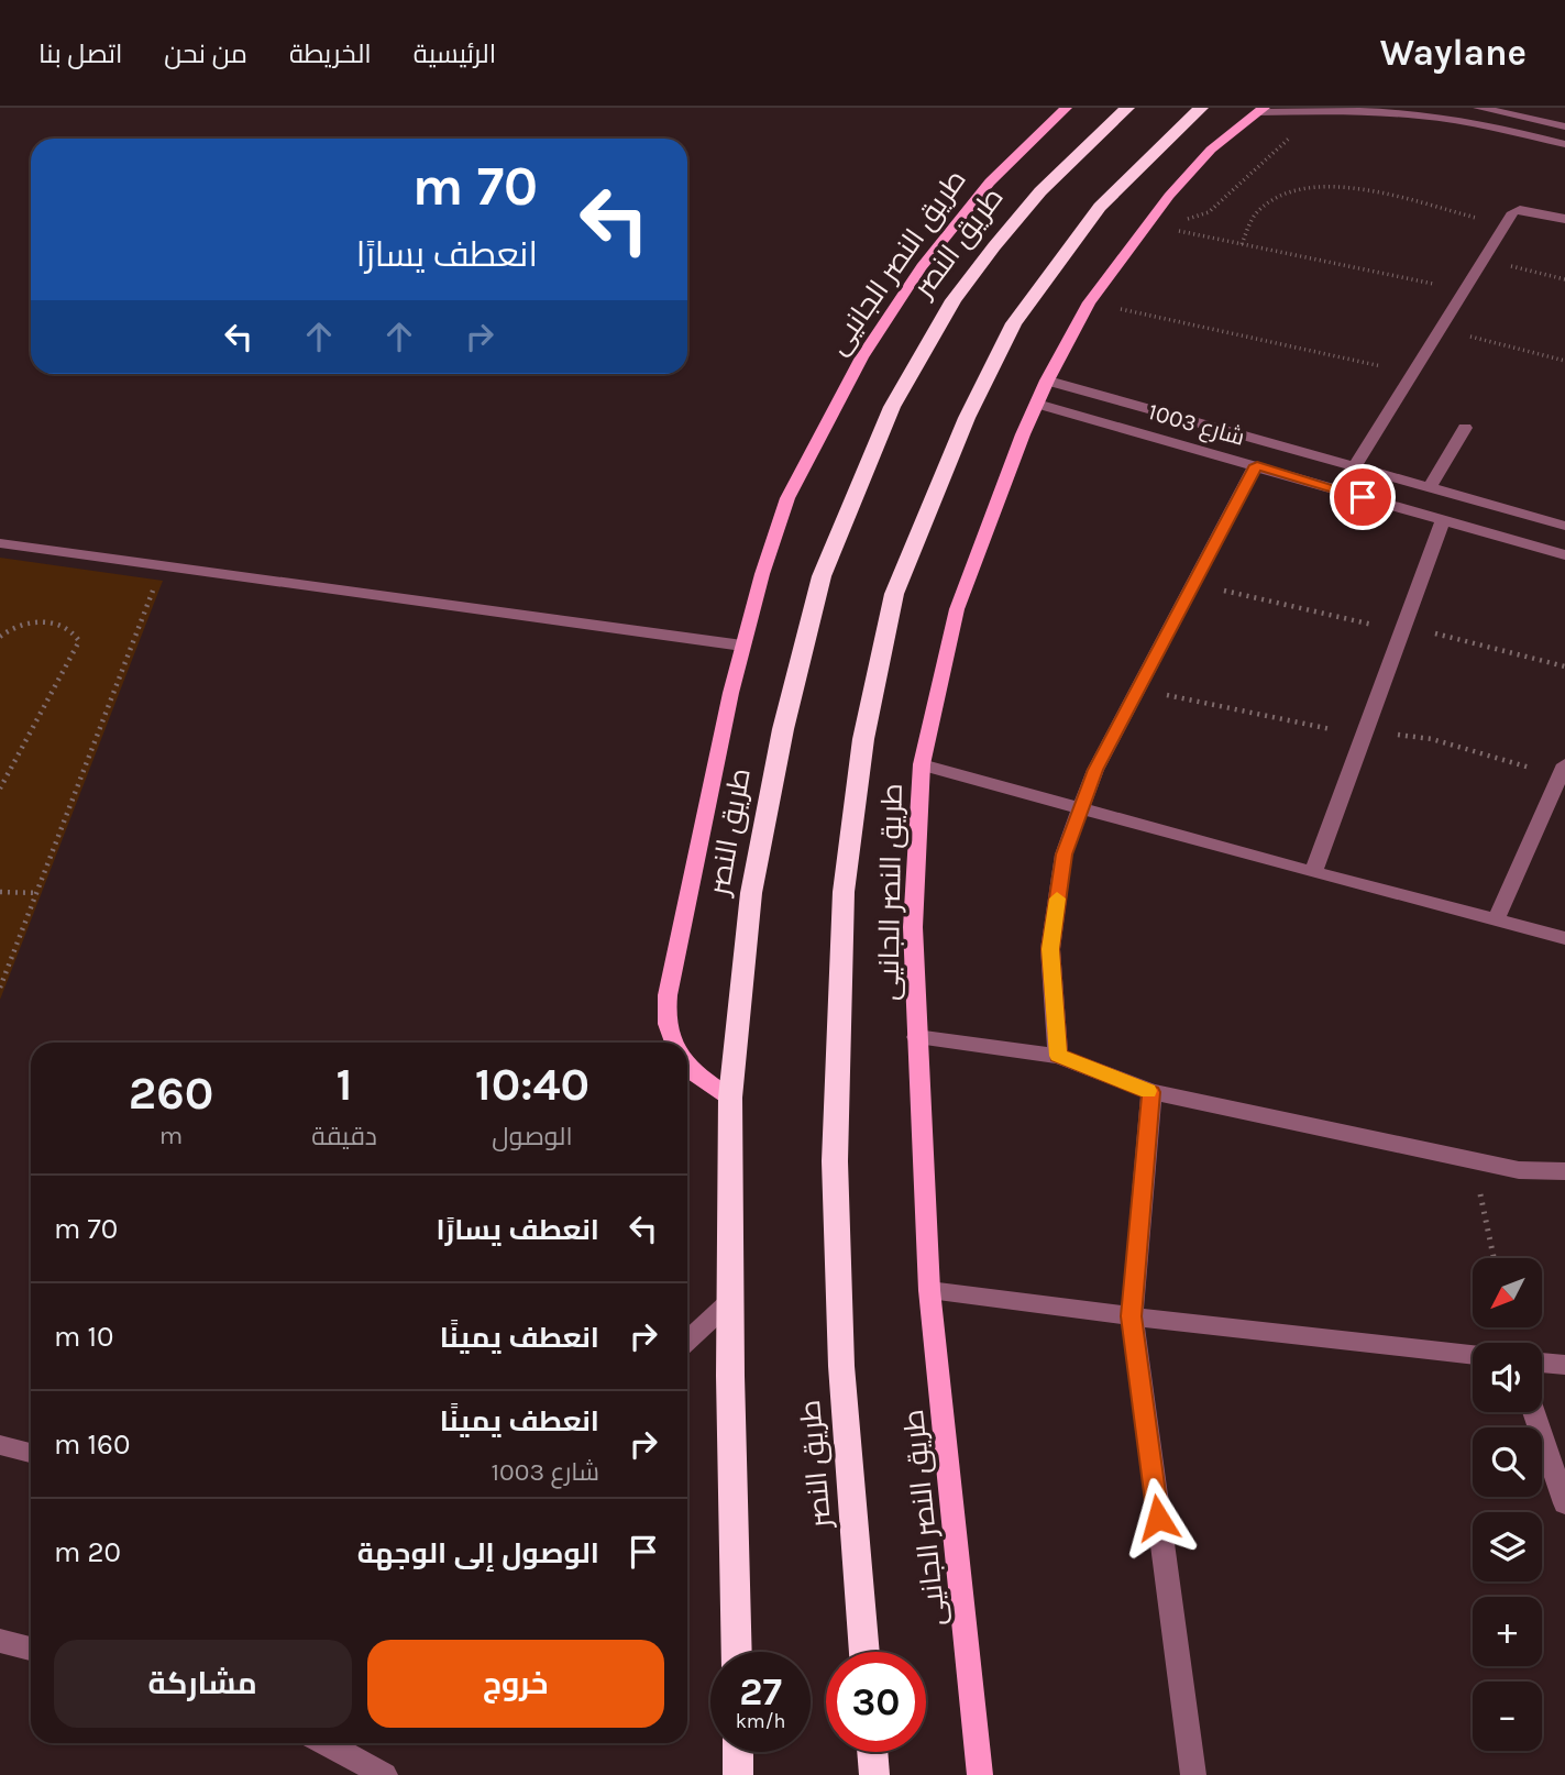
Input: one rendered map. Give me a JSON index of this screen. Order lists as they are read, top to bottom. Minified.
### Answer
{"streets":{"highway":["طريق النصر"],"main road":["طريق النصر الجانيى"],"street":["شارع 1003"]},"crossings":[["طريق النصر","طريق النصر الجانيى"],["طريق النصر الجانيى","شارع 1003"]],"north":"bottom left","page":{"header":"Waylane","nav":["الرئيسية","الخريطة","من نحن","اتصل بنا"],"turn":["70 m","انعطف يسارًا"],"eta":["10:40","الوصول","1","دقيقة","260","m"],"list":[{"name":"انعطف يسارًا","value":"70 m"},{"name":"انعطف يمينًا","value":"10 m"},{"name":"انعطف يمينًا","note":"شارع 1003","value":"160 m"},{"name":"الوصول إلى الوجهة","value":"20 m"}],"map_buttons":["+","−"],"buttons":["خروج","مشاركة"],"speed":"27 km/h","limit":"30"}}
